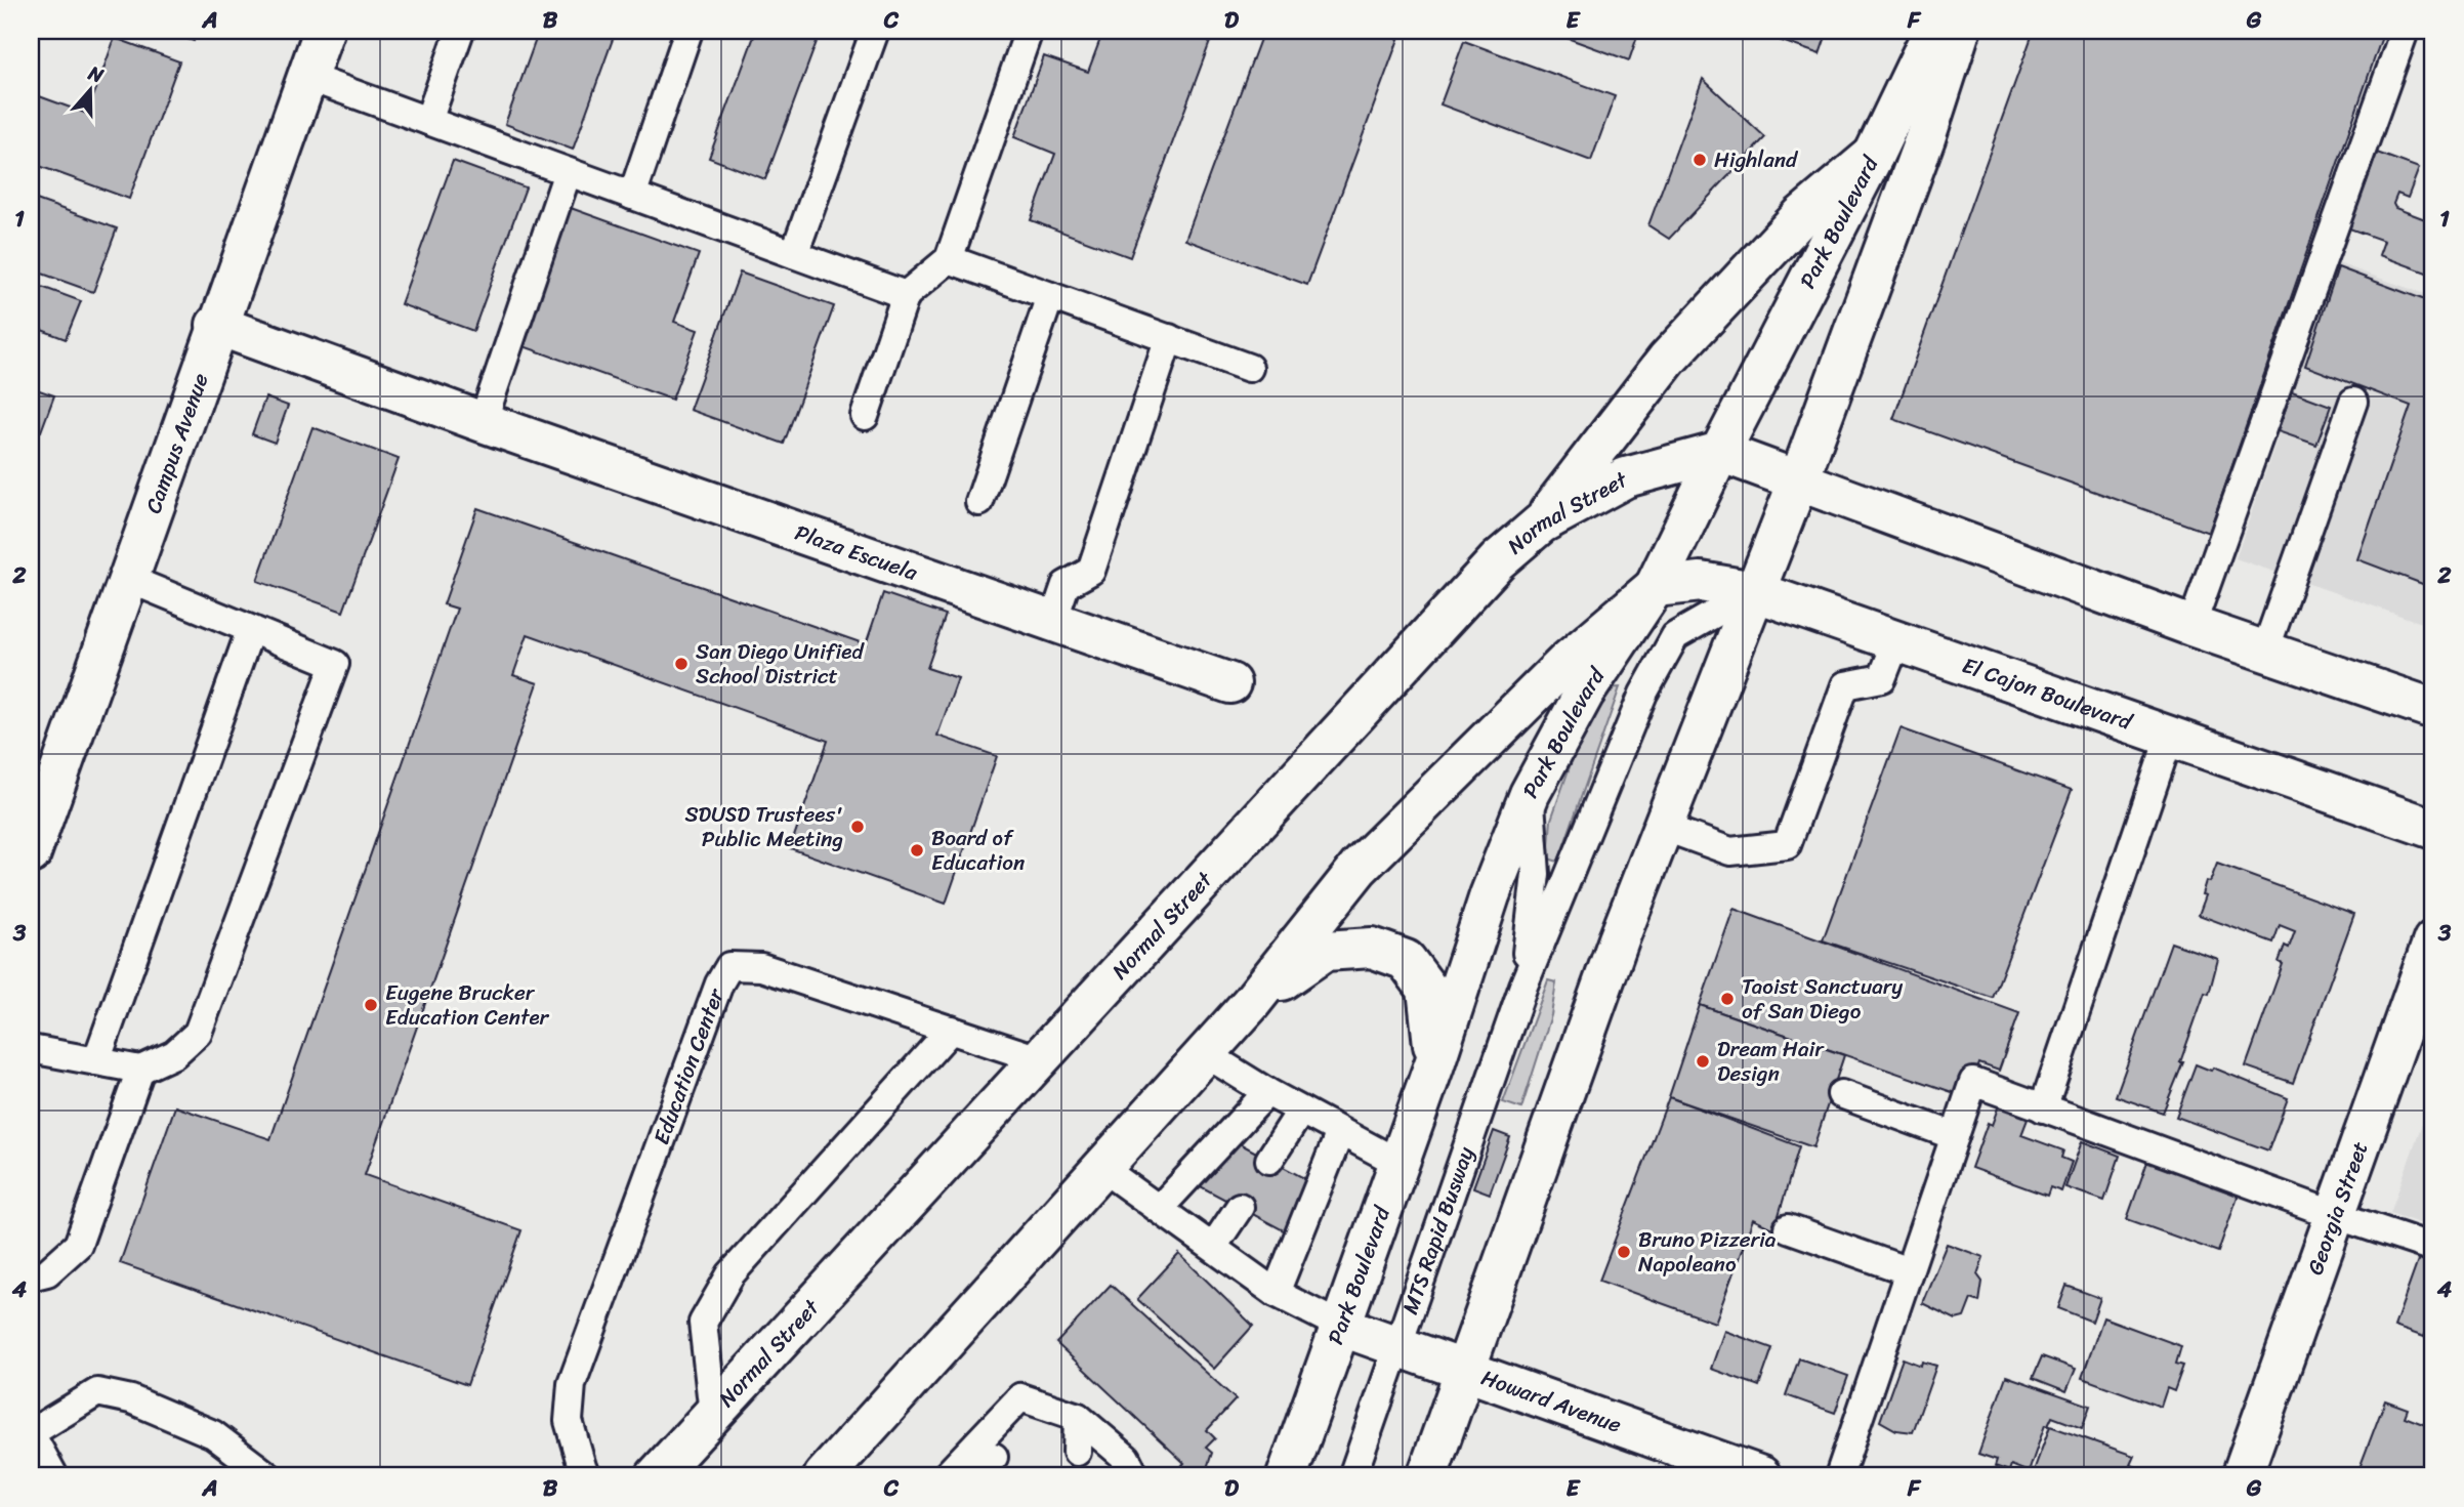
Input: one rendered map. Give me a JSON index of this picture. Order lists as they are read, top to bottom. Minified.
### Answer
{"streets":{"main road":["Park Boulevard","Campus Avenue","Normal Street","Plaza Escuela","El Cajon Boulevard","Georgia Street","Howard Avenue"],"lane":["Education Center","MTS Rapid Busway"]},"crossings":[["Park Boulevard","Normal Street"],["Park Boulevard","El Cajon Boulevard"],["Park Boulevard","MTS Rapid Busway"],["Park Boulevard","Howard Avenue"],["Campus Avenue","Plaza Escuela"],["Normal Street","Education Center"],["El Cajon Boulevard","MTS Rapid Busway"],["MTS Rapid Busway","Howard Avenue"]],"places":["Highland","San Diego Unified School District","SDUSD Trustees' Public Meeting","Board of Education","Taoist Sanctuary of San Diego","Eugene Brucker Education Center","Dream Hair Design","Bruno Pizzeria Napoleano"],"north":"top","grid":{"columns":["A","B","C","D","E","F","G"],"rows":["1","2","3","4"]}}
